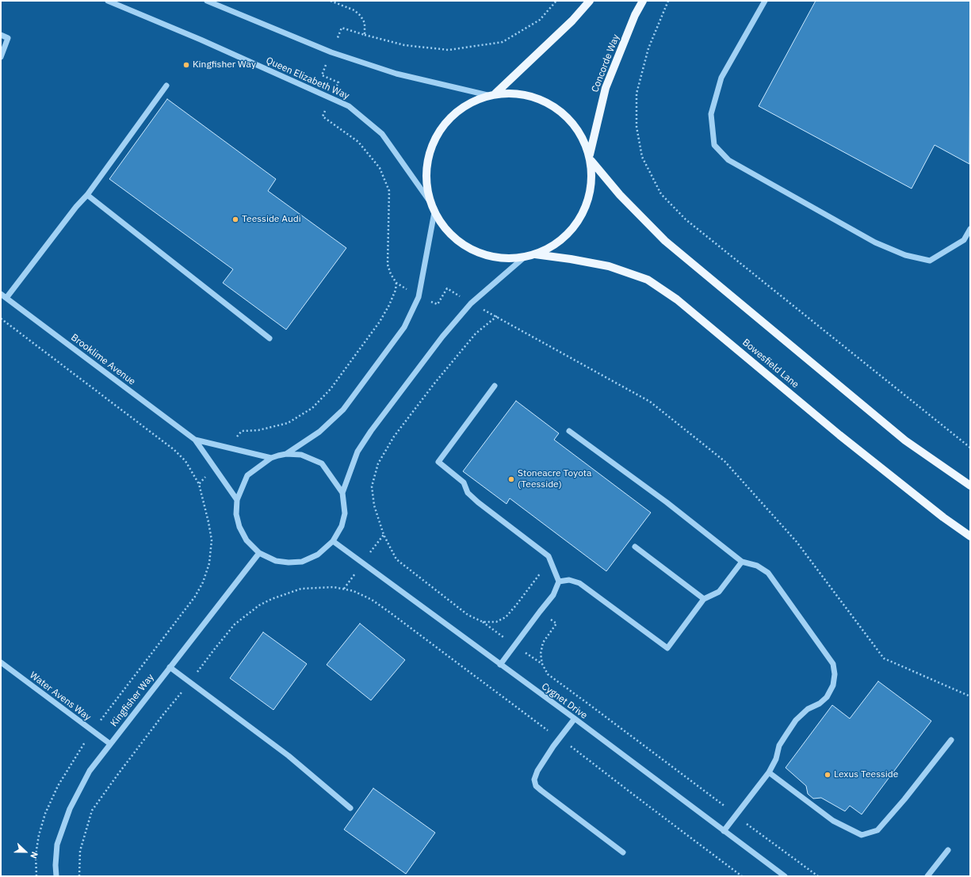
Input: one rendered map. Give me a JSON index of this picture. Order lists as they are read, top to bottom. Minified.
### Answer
{"streets":{"main road":["Concorde Way","Bowesfield Lane"],"street":["Queen Elizabeth Way","Brooklime Avenue","Water Avens Way","Kingfisher Way","Cygnet Drive"]},"crossings":[["Water Avens Way","Kingfisher Way"],["Kingfisher Way","Cygnet Drive"]],"places":["Kingfisher Way","Teesside Audi","Stoneacre Toyota (Teesside)","Lexus Teesside"],"north":"right"}
